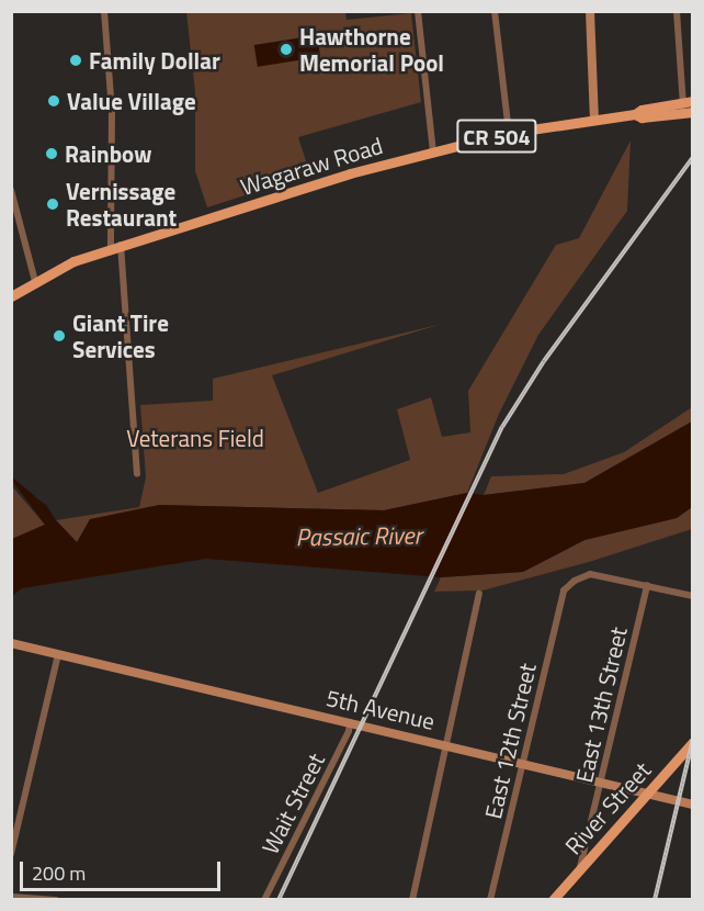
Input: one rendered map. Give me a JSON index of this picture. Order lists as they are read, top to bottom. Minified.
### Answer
{"streets":{"main road":["CR 504","Wagaraw Road","5th Avenue","River Street"],"street":["East 13th Street","East 12th Street","Wait Street"]},"crossings":[["East 13th Street","5th Avenue"],["East 13th Street","East 12th Street"],["East 13th Street","River Street"],["5th Avenue","East 12th Street"],["5th Avenue","Wait Street"],["5th Avenue","River Street"]],"water":["Passaic River"],"parks":["Veterans Field"],"places":["Hawthorne Memorial Pool","Family Dollar","Value Village","Rainbow","Vernissage Restaurant","Giant Tire Services"],"scale_bar":"200 m"}
